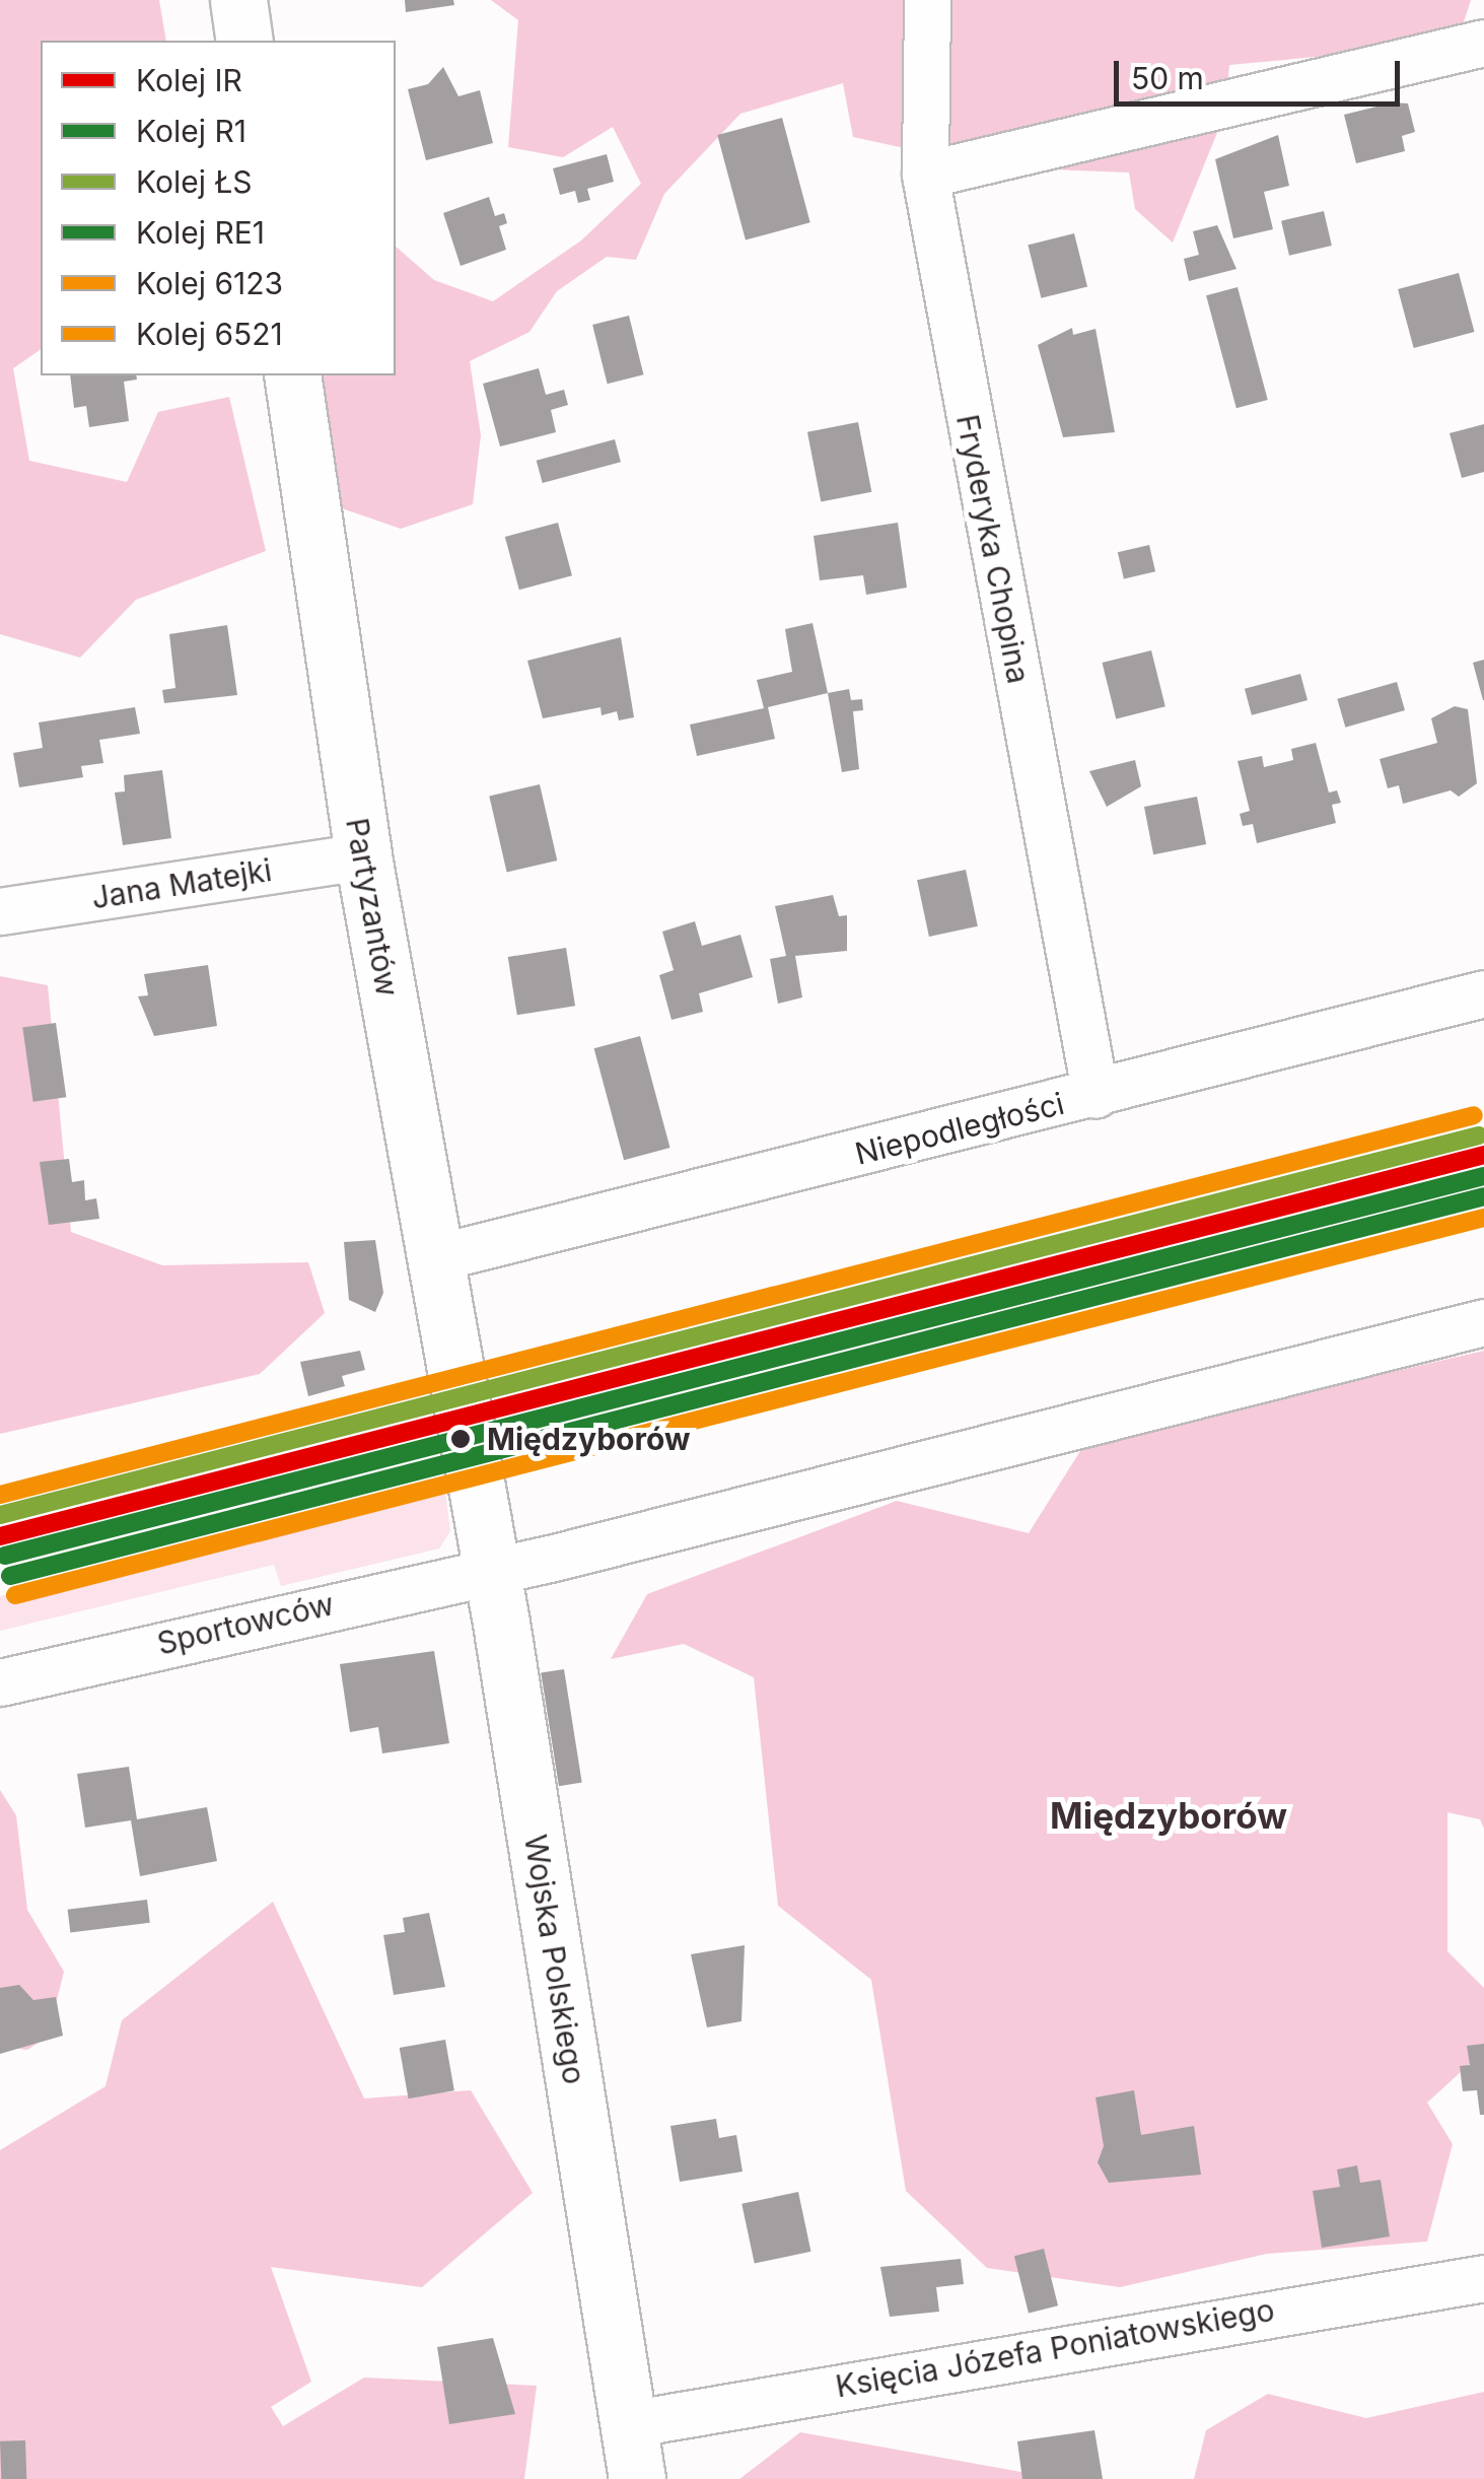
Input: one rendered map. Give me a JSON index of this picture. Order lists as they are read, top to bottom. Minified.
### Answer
{"streets":{"street":["Fryderyka Chopina","Jana Matejki","Partyzantów","Niepodległości","Sportowców","Wojska Polskiego","Księcia Józefa Poniatowskiego"]},"crossings":[["Fryderyka Chopina","Niepodległości"],["Jana Matejki","Partyzantów"],["Partyzantów","Niepodległości"],["Partyzantów","Wojska Polskiego"],["Sportowców","Wojska Polskiego"],["Wojska Polskiego","Księcia Józefa Poniatowskiego"]],"districts":["Międzyborów"],"places":["Międzyborów"],"lines":["rail line 6123","rail line ŁS","rail line IR","rail line R1","rail line RE1","rail line 6521"],"legend":["Kolej IR","Kolej R1","Kolej ŁS","Kolej RE1","Kolej 6123","Kolej 6521"],"scale_bar":"50 m"}
